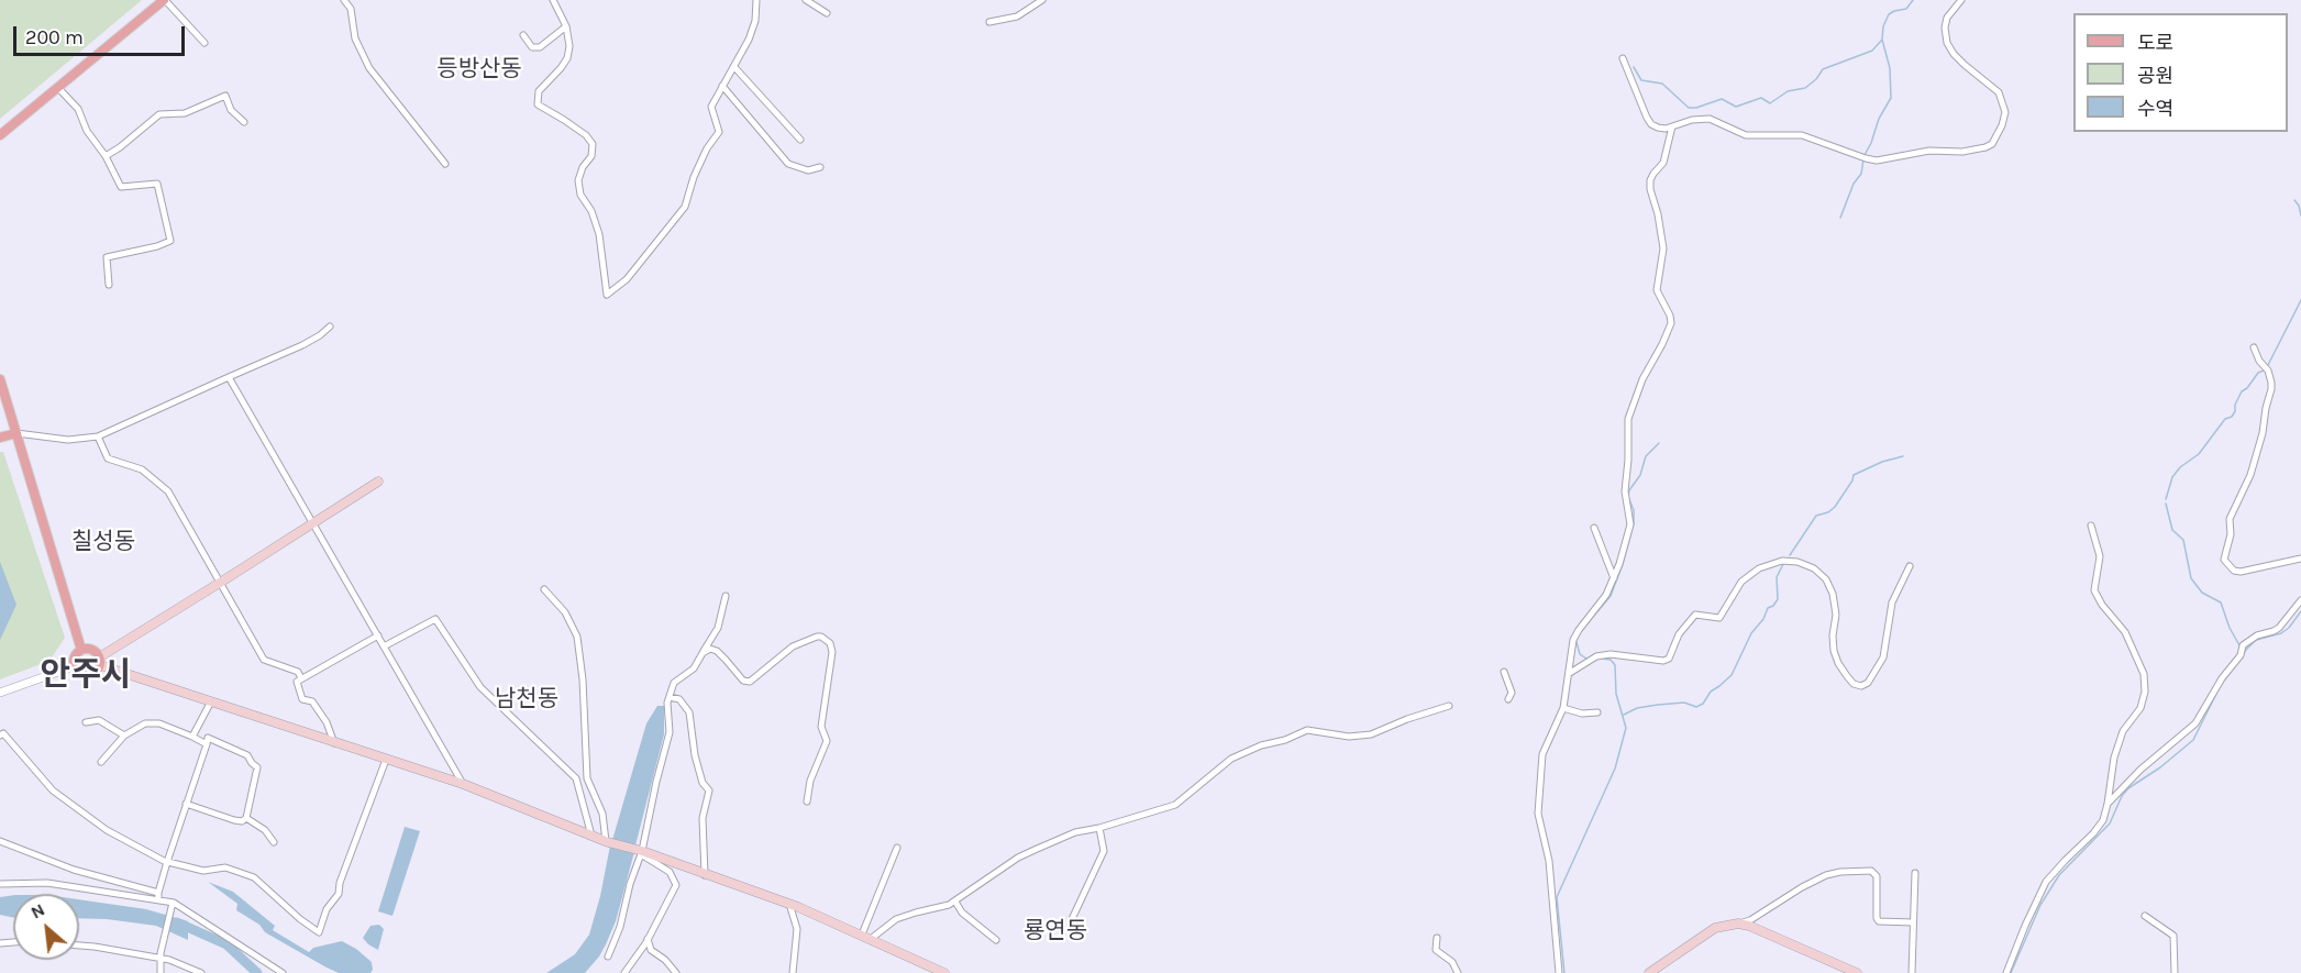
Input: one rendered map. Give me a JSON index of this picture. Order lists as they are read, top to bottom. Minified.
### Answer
{"districts":["등방산동","칠성동","안주시","남천동","룡연동"],"legend":["도로","공원","수역"],"scale_bar":"200 m","north":"top left"}
